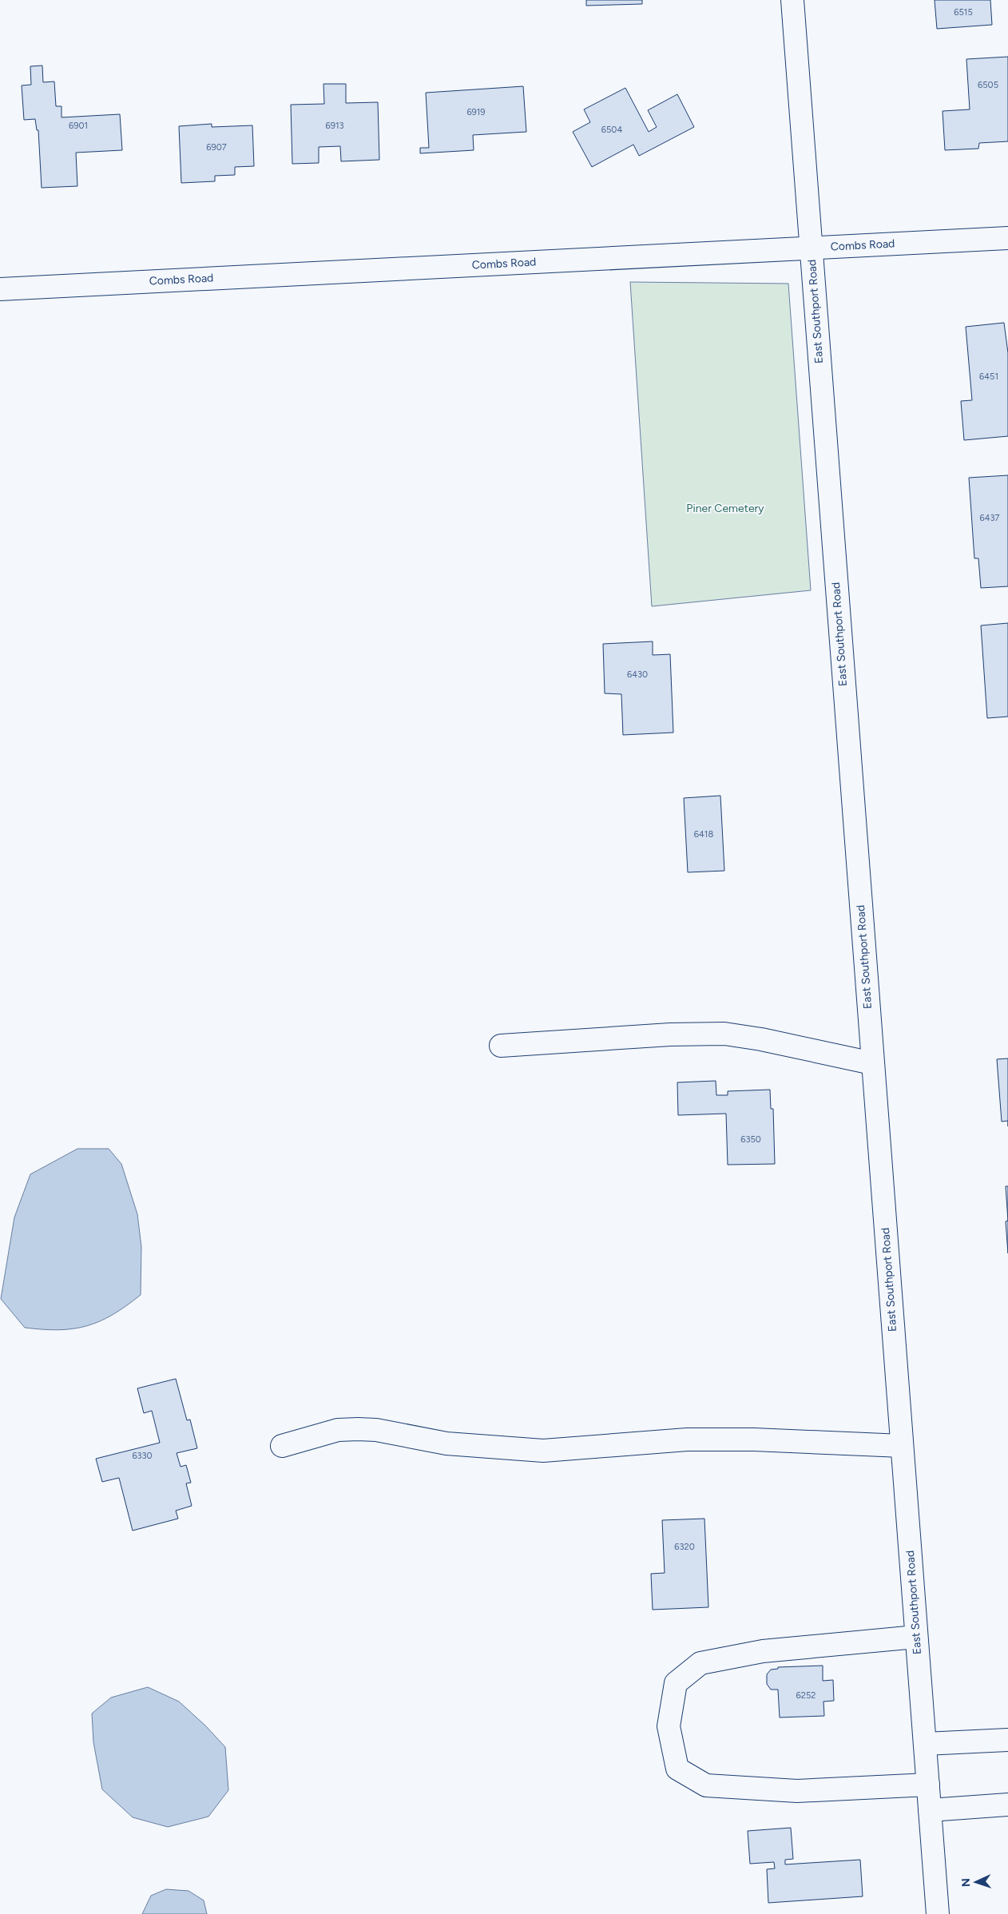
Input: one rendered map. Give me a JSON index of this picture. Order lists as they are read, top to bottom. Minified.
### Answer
{"streets":{"main road":["Combs Road","East Southport Road"]},"crossings":[["Combs Road","East Southport Road"]],"parks":["Piner Cemetery"],"house_numbers":["6515","6505","6919","6901","6913","6504","6907","6451","6437","6430","6418","6350","6330","6320","6252"],"north":"left"}
